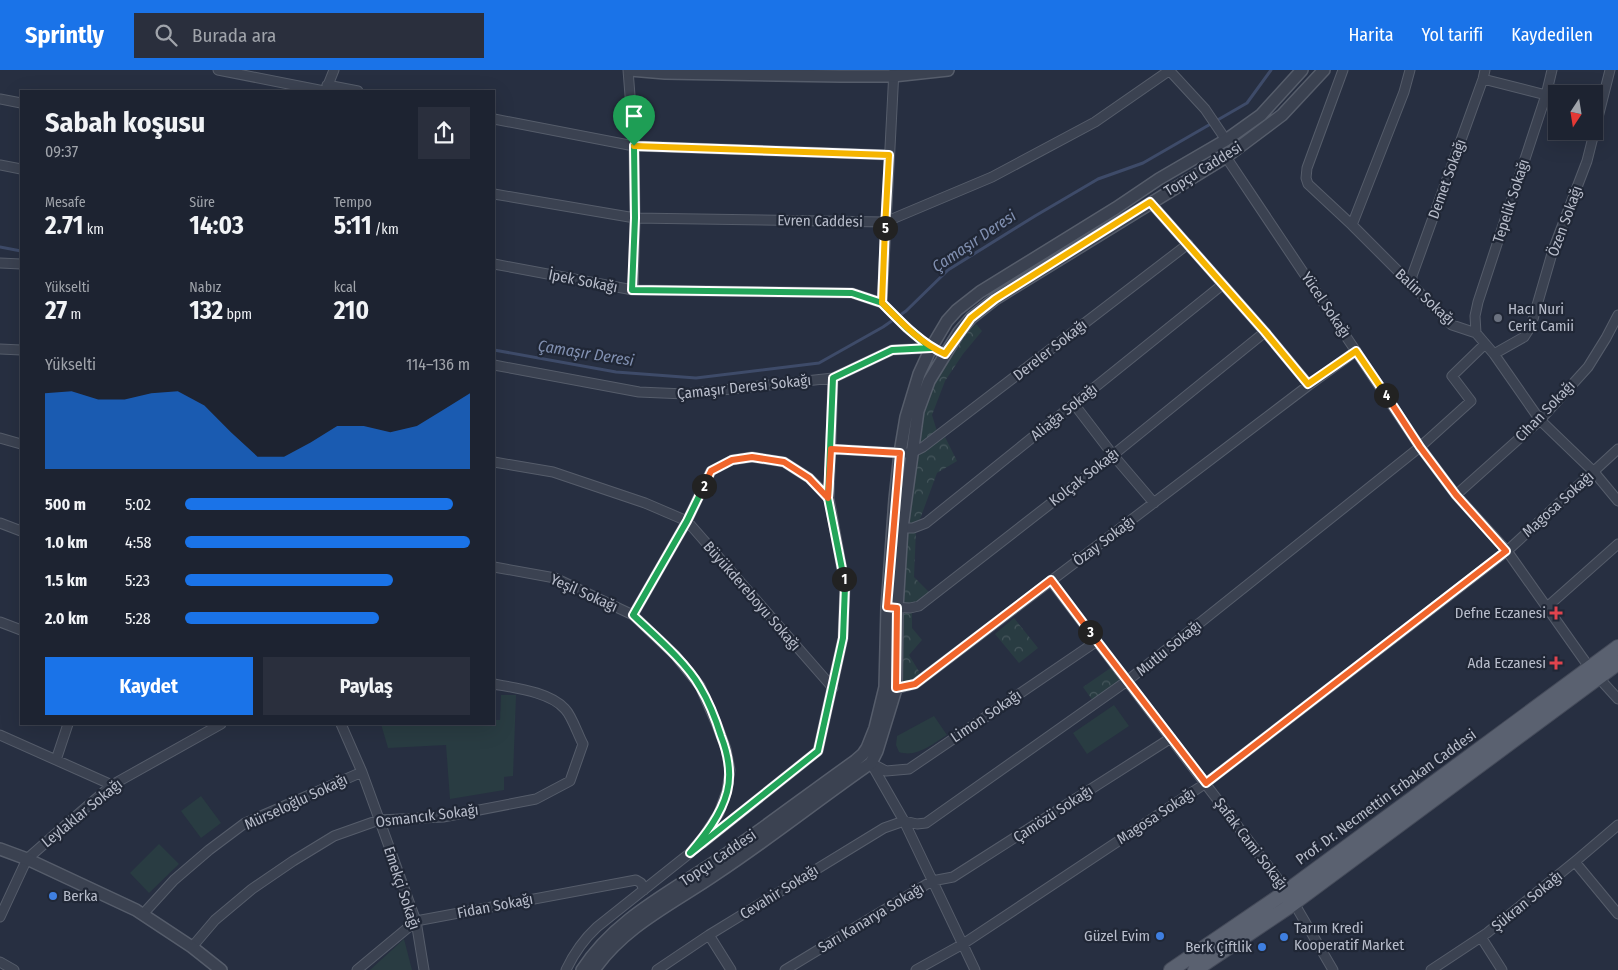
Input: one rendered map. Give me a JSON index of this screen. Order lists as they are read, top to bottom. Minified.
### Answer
{"streets":{"main road":["Prof. Dr. Necmettin Erbakan Caddesi"],"street":["Topçu Caddesi","Demet Sokağı","Tepelik Sokağı","Evren Caddesi","Özen Sokağı","İpek Sokağı","Balin Sokağı","Yücel Sokağı","Dereler Sokağı","Çamaşır Deresi Sokağı","Cihan Sokağı","Aliağa Sokağı","Kolçak Sokağı","Magosa Sokağı","Özay Sokağı","Yeşil Sokağı","Büyükdereboyu Sokağı","Mutlu Sokağı","Limon Sokağı","Mürseloğlu Sokağı","Leylaklar Sokağı","Çamözü Sokağı","Osmancık Sokağı","Şafak Cami Sokağı","Emekçi Sokağı","Cevahir Sokağı","Şükran Sokağı","Fidan Sokağı","Sarı Kanarya Sokağı"]},"crossings":[["Topçu Caddesi","Yücel Sokağı"],["Topçu Caddesi","Dereler Sokağı"],["Topçu Caddesi","Çamaşır Deresi Sokağı"],["Topçu Caddesi","Aliağa Sokağı"],["Topçu Caddesi","Kolçak Sokağı"],["Topçu Caddesi","Özay Sokağı"],["Topçu Caddesi","Limon Sokağı"],["Demet Sokağı","Balin Sokağı"],["Tepelik Sokağı","Balin Sokağı"],["Yücel Sokağı","Cihan Sokağı"],["Yücel Sokağı","Magosa Sokağı"],["Yücel Sokağı","Özay Sokağı"],["Yücel Sokağı","Mutlu Sokağı"],["Yücel Sokağı","Prof. Dr. Necmettin Erbakan Caddesi"],["Magosa Sokağı","Şafak Cami Sokağı"],["Özay Sokağı","Şafak Cami Sokağı"],["Yeşil Sokağı","Fidan Sokağı"],["Mutlu Sokağı","Şafak Cami Sokağı"],["Mutlu Sokağı","Cevahir Sokağı"],["Limon Sokağı","Şafak Cami Sokağı"],["Prof. Dr. Necmettin Erbakan Caddesi","Şafak Cami Sokağı"],["Mürseloğlu Sokağı","Emekçi Sokağı"],["Çamözü Sokağı","Şafak Cami Sokağı"],["Çamözü Sokağı","Sarı Kanarya Sokağı"],["Osmancık Sokağı","Emekçi Sokağı"],["Emekçi Sokağı","Fidan Sokağı"]],"water":["Çamaşır Deresi"],"places":{"other":["Hacı Nuri Cerit Camii","Berka","Güzel Evim","Tarım Kredi Kooperatif Market","Berk Çiftlik"],"health":["Defne Eczanesi","Ada Eczanesi"]},"north":"bottom","page":{"header":"Sprintly","search":"Burada ara","nav":["Harita","Yol tarifi","Kaydedilen"],"heading":["Sabah koşusu","09:37"],"stats":[["Mesafe","2.71 km"],["Süre","14:03"],["Tempo","5:11 /km"],["Yükselti","27 m"],["Nabız","132 bpm"],["kcal","210"]],"pins":["5","4","2","1","3"],"chart":["Yükselti","114–136 m"],"list":[{"name":"500 m","note":"5:02"},{"name":"1.0 km","note":"4:58"},{"name":"1.5 km","note":"5:23"},{"name":"2.0 km","note":"5:28"}],"buttons":["Kaydet","Paylaş"]}}
